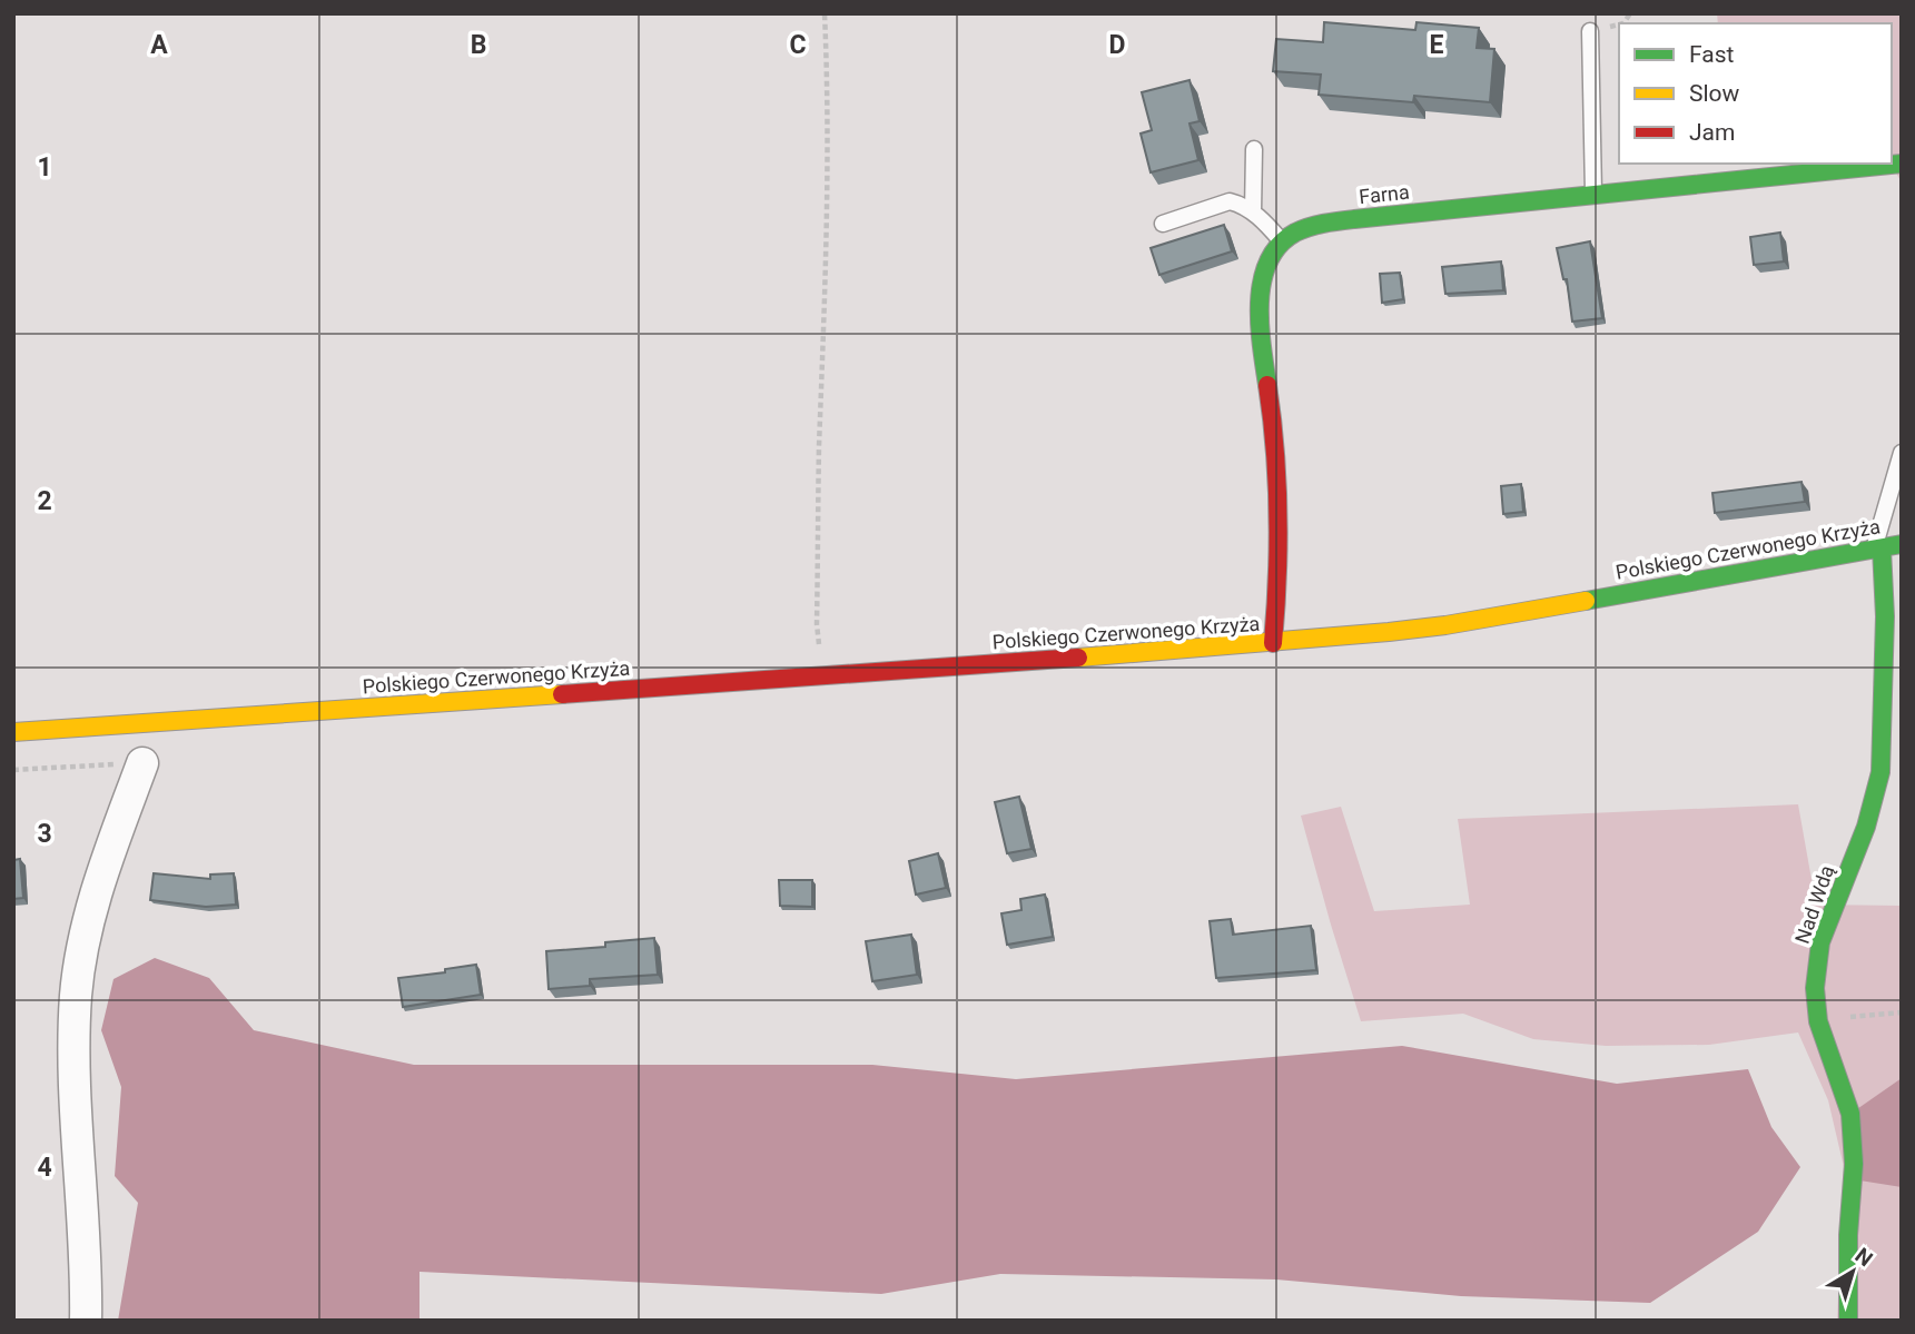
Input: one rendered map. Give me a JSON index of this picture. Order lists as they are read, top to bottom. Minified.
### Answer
{"streets":{"street":["Farna","Polskiego Czerwonego Krzyża","Nad Wdą"]},"crossings":[["Polskiego Czerwonego Krzyża","Nad Wdą"]],"legend":["Fast","Slow","Jam"],"north":"top right","grid":{"columns":["A","B","C","D","E"],"rows":["1","2","3","4"]}}
